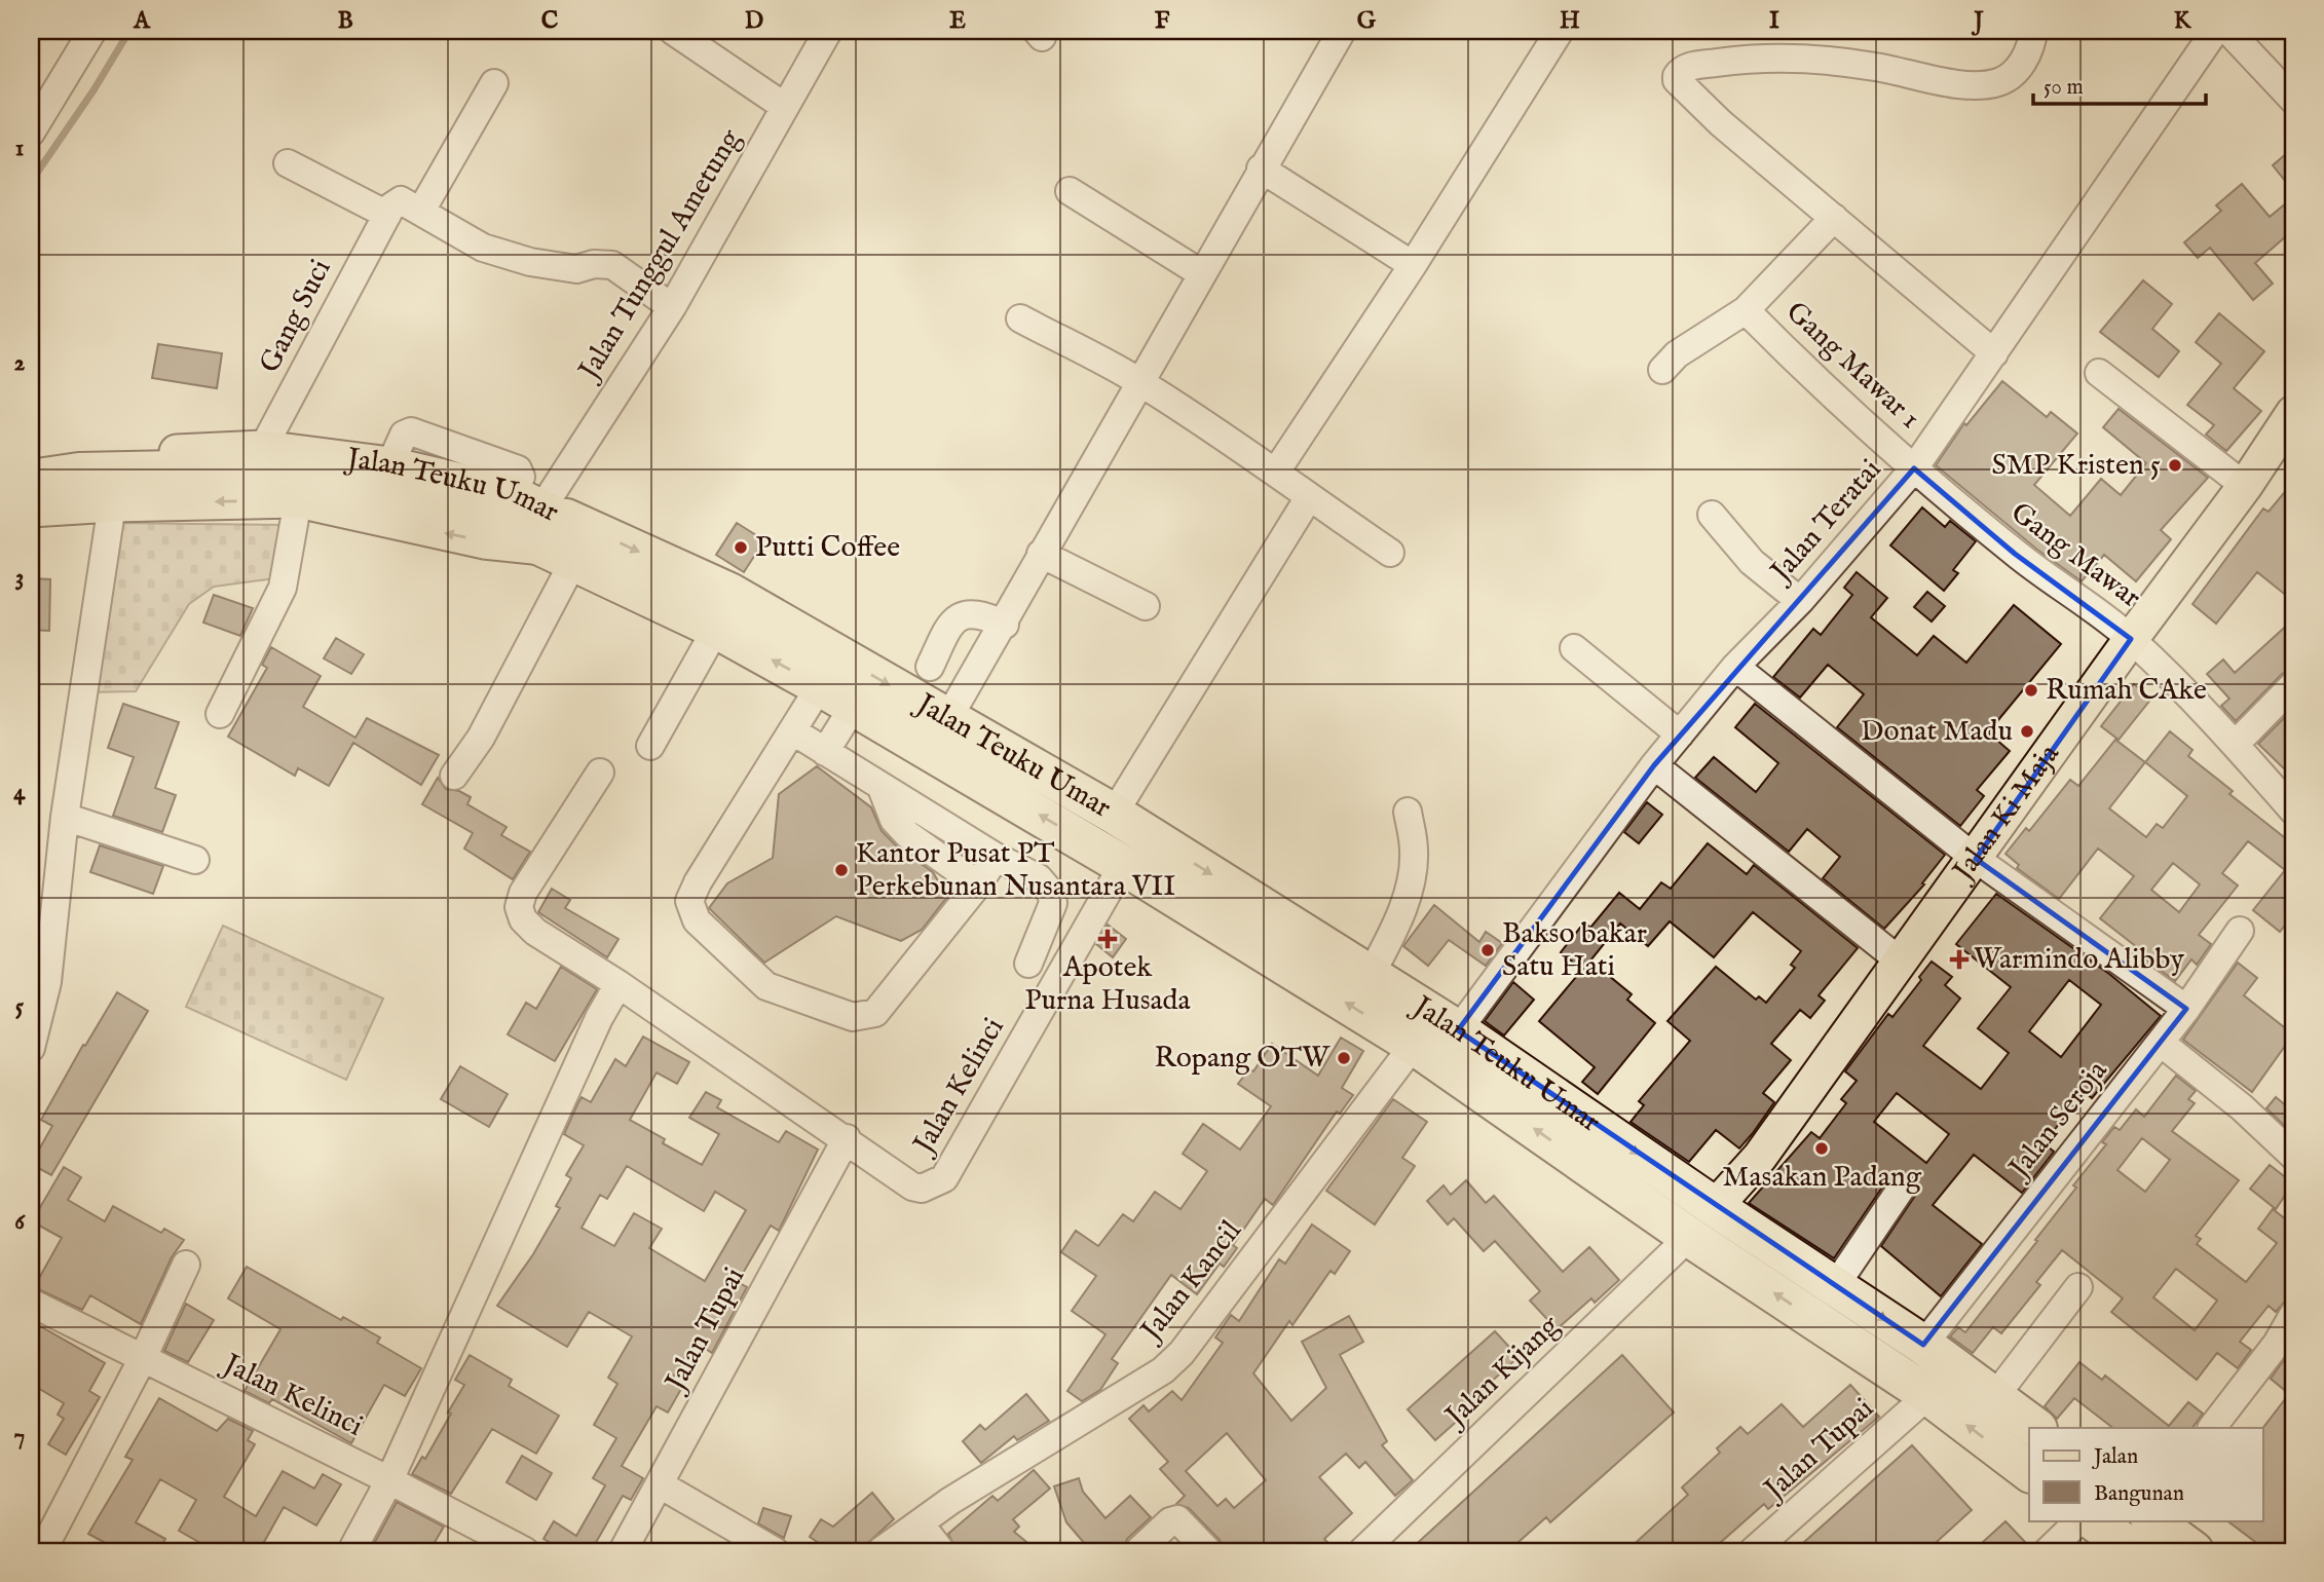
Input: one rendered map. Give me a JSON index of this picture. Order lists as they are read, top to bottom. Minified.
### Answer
{"streets":{"highway":["Jalan Teuku Umar"],"main road":["Jalan Ki Maja"],"street":["Jalan Tunggul Ametung","Gang Suci","Gang Mawar 1","Jalan Teratai","Gang Mawar","Jalan Kelinci","Jalan Seroja","Jalan Kancil","Jalan Tupai","Jalan Kijang"]},"crossings":[["Jalan Tunggul Ametung","Jalan Teuku Umar"],["Gang Suci","Jalan Teuku Umar"],["Gang Mawar 1","Jalan Teratai"],["Gang Mawar 1","Gang Mawar"],["Jalan Teuku Umar","Jalan Teratai"],["Jalan Teuku Umar","Jalan Ki Maja"],["Jalan Teuku Umar","Jalan Kelinci"],["Jalan Teuku Umar","Jalan Seroja"],["Jalan Teuku Umar","Jalan Kancil"],["Jalan Teuku Umar","Jalan Tupai"],["Jalan Teuku Umar","Jalan Kijang"],["Jalan Teratai","Gang Mawar"],["Gang Mawar","Jalan Ki Maja"],["Jalan Kelinci","Jalan Tupai"]],"places":{"other":["SMP Kristen 5","Putti Coffee","Rumah CAke","Donat Madu","Kantor Pusat PT Perkebunan Nusantara VII","Bakso bakar Satu Hati","Ropang OTW","Masakan Padang"],"health":["Apotek Purna Husada","Warmindo Alibby"]},"legend":["Jalan","Bangunan"],"scale_bar":"50 m","grid":{"columns":["A","B","C","D","E","F","G","H","I","J","K"],"rows":["1","2","3","4","5","6","7"]}}
